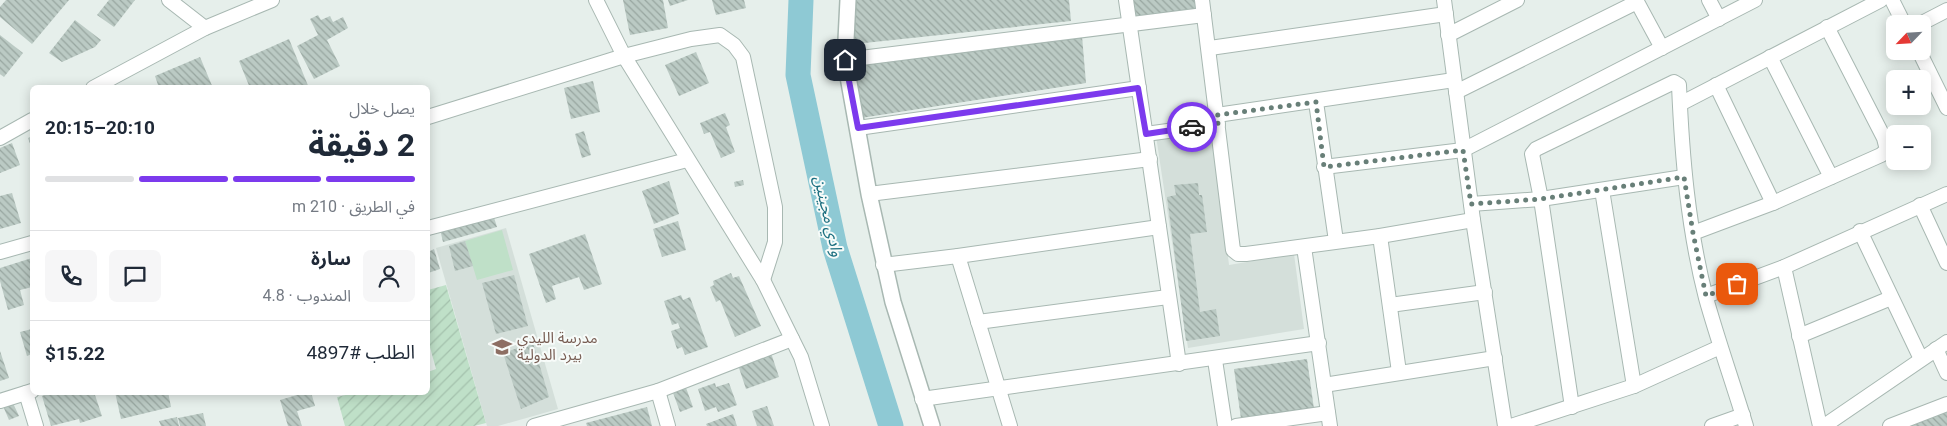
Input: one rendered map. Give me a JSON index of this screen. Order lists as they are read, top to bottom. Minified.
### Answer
{"water":["وادي مجينين"],"places":{"school or university":["مدرسة الليدي بيرد الدولية"]},"north":"bottom left","page":{"map_buttons":["+","−"],"heading":["2 دقيقة","يصل خلال","20:10–20:15"],"panel":["سارة","المندوب · 4.8","الطلب #4897","$15.22"],"bar":"في الطريق · 210 m"}}
